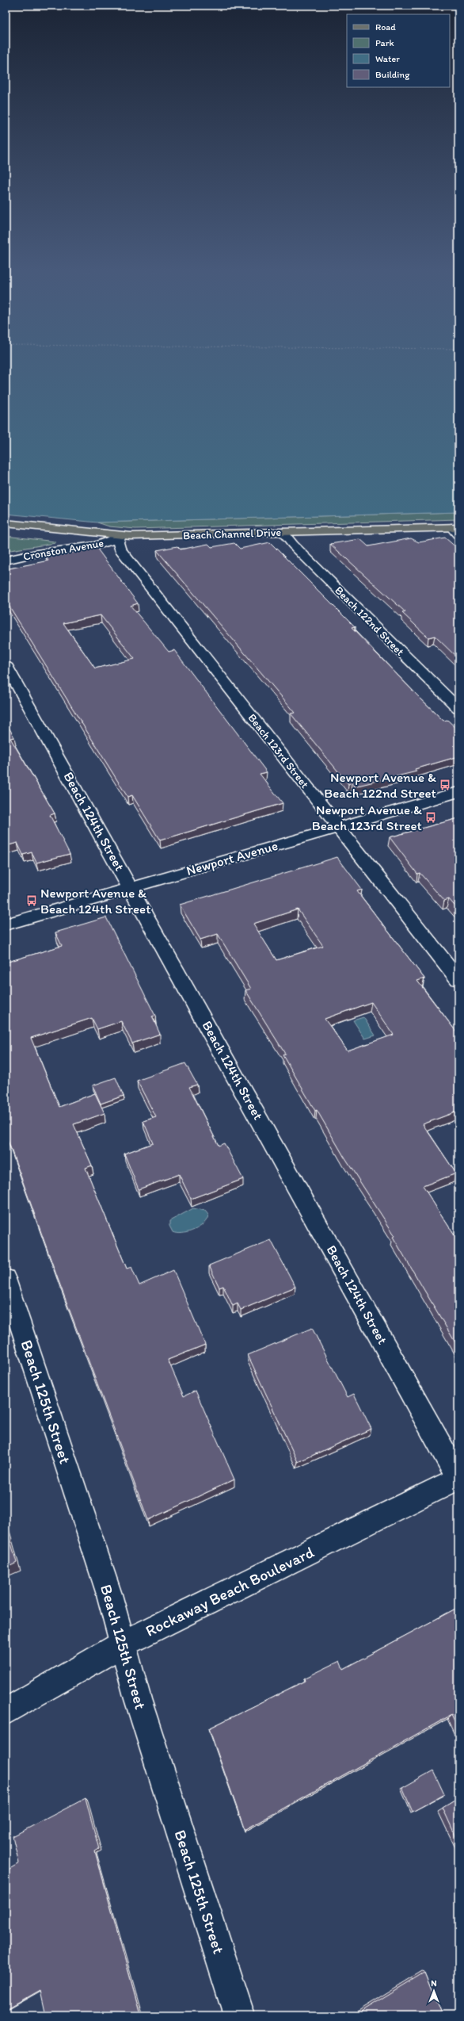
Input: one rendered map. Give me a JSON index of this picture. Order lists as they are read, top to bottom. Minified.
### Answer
{"streets":{"main road":["Beach Channel Drive"],"street":["Cronston Avenue","Beach 122nd Street","Beach 123rd Street","Beach 124th Street","Newport Avenue","Beach 125th Street","Rockaway Beach Boulevard"]},"crossings":[["Beach Channel Drive","Cronston Avenue"],["Beach Channel Drive","Beach 122nd Street"],["Beach Channel Drive","Beach 123rd Street"],["Cronston Avenue","Beach 123rd Street"],["Beach 123rd Street","Newport Avenue"],["Beach 124th Street","Newport Avenue"],["Beach 124th Street","Rockaway Beach Boulevard"],["Beach 125th Street","Rockaway Beach Boulevard"]],"places":{"bus stop":["Newport Avenue & Beach 122nd Street","Newport Avenue & Beach 123rd Street","Newport Avenue & Beach 124th Street"]},"legend":["Road","Park","Water","Building"],"north":"top"}
